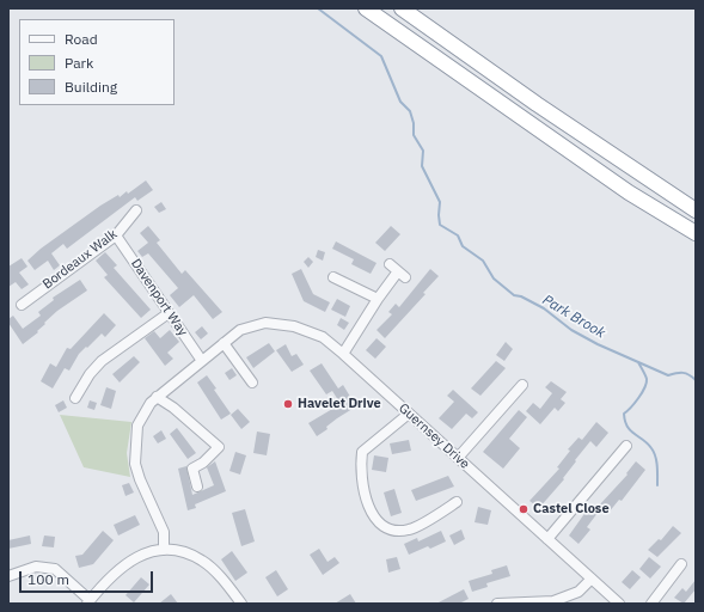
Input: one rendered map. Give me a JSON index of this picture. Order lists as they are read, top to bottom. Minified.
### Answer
{"streets":{"street":["Bordeaux Walk","Davenport Way","Guernsey Drive"]},"crossings":[["Bordeaux Walk","Davenport Way"],["Davenport Way","Guernsey Drive"]],"water":["Park Brook"],"places":["Havelet Drive","Castel Close"],"legend":["Road","Park","Building"],"scale_bar":"100 m"}
